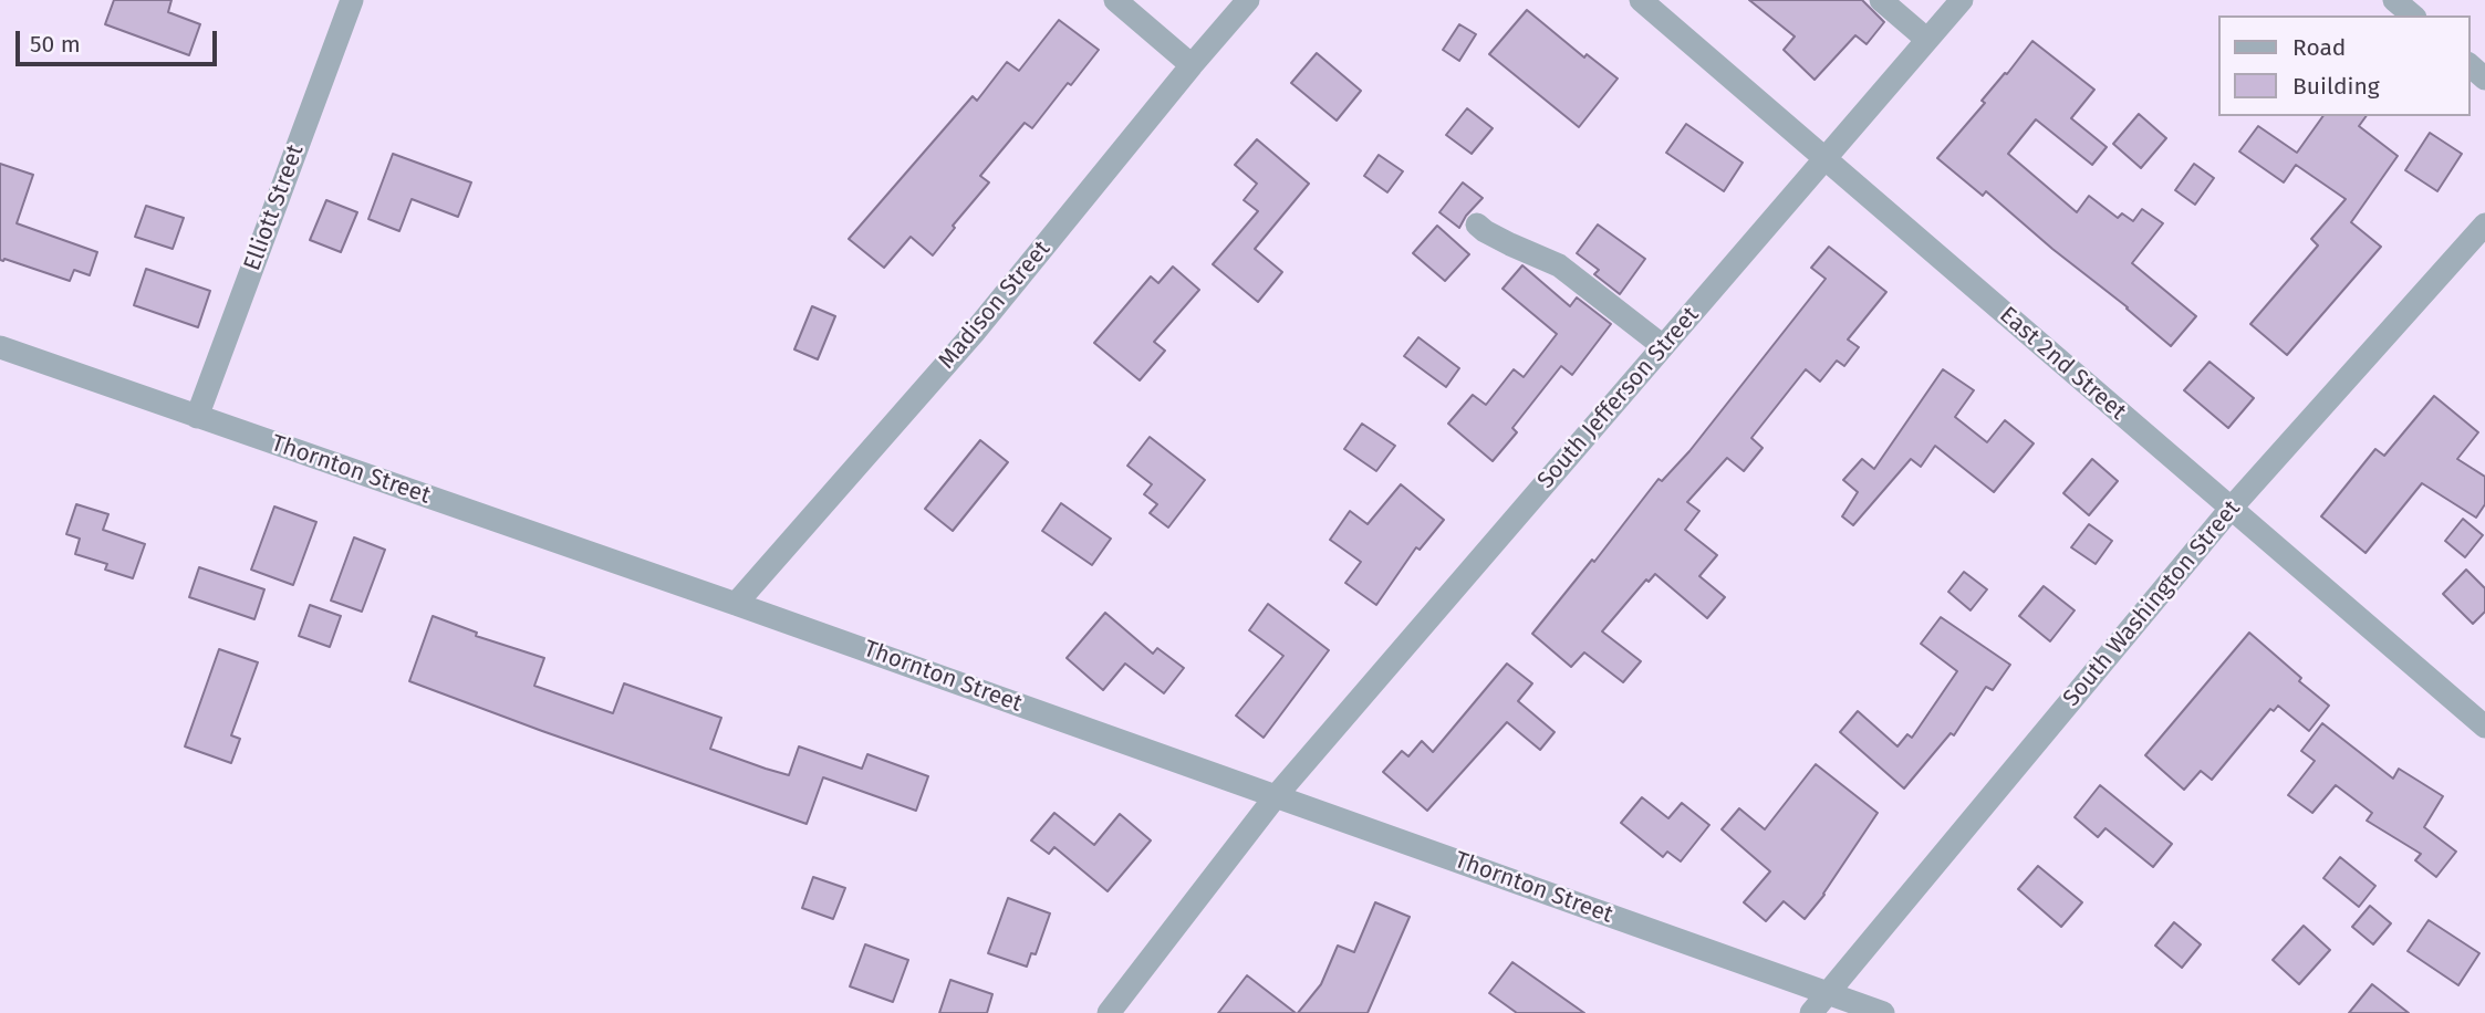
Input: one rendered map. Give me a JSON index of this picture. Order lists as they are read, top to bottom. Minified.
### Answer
{"streets":{"street":["Elliott Street","Madison Street","East 2nd Street","South Jefferson Street","Thornton Street","South Washington Street"]},"crossings":[["Elliott Street","Thornton Street"],["Madison Street","Thornton Street"],["East 2nd Street","South Jefferson Street"],["East 2nd Street","South Washington Street"],["South Jefferson Street","Thornton Street"],["Thornton Street","South Washington Street"]],"legend":["Road","Building"],"scale_bar":"50 m"}
